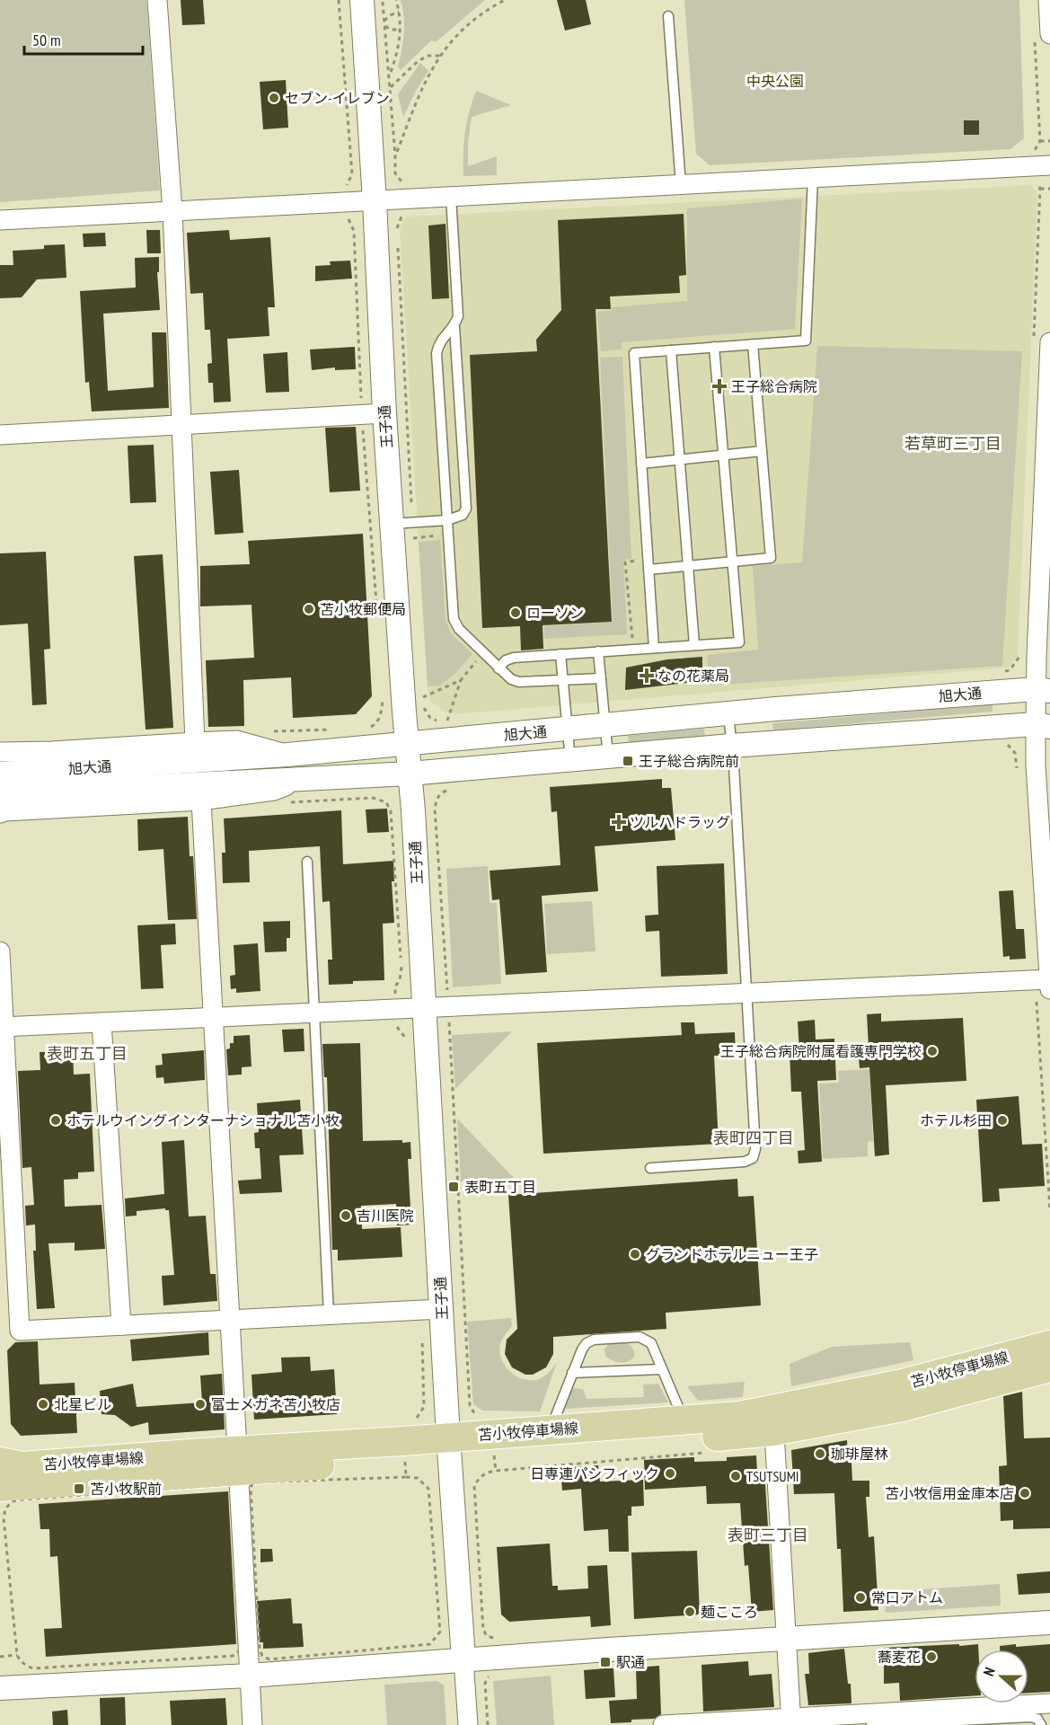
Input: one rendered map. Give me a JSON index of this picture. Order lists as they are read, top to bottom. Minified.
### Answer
{"streets":{"main road":["苫小牧停車場線"],"street":["王子通","旭大通"]},"crossings":[["王子通","旭大通"],["王子通","苫小牧停車場線"]],"districts":["若草町三丁目","表町五丁目","表町四丁目","表町三丁目"],"parks":["中央公園"],"places":{"other":["セブン-イレブン","苫小牧郵便局","ローソン","王子総合病院附属看護専門学校","ホテルウイングインターナショナル苫小牧","ホテル杉田","吉川医院","グランドホテルニュー王子","北星ビル","富士メガネ苫小牧店","珈琲屋林","日専連パシフィック","TSUTSUMI","苫小牧信用金庫本店","常口アトム","麺こころ","蕎麦花"],"health":["王子総合病院","なの花薬局","ツルハドラッグ"],"transit":["王子総合病院前","表町五丁目","苫小牧駅前","駅通"]},"scale_bar":"50 m","north":"left"}
